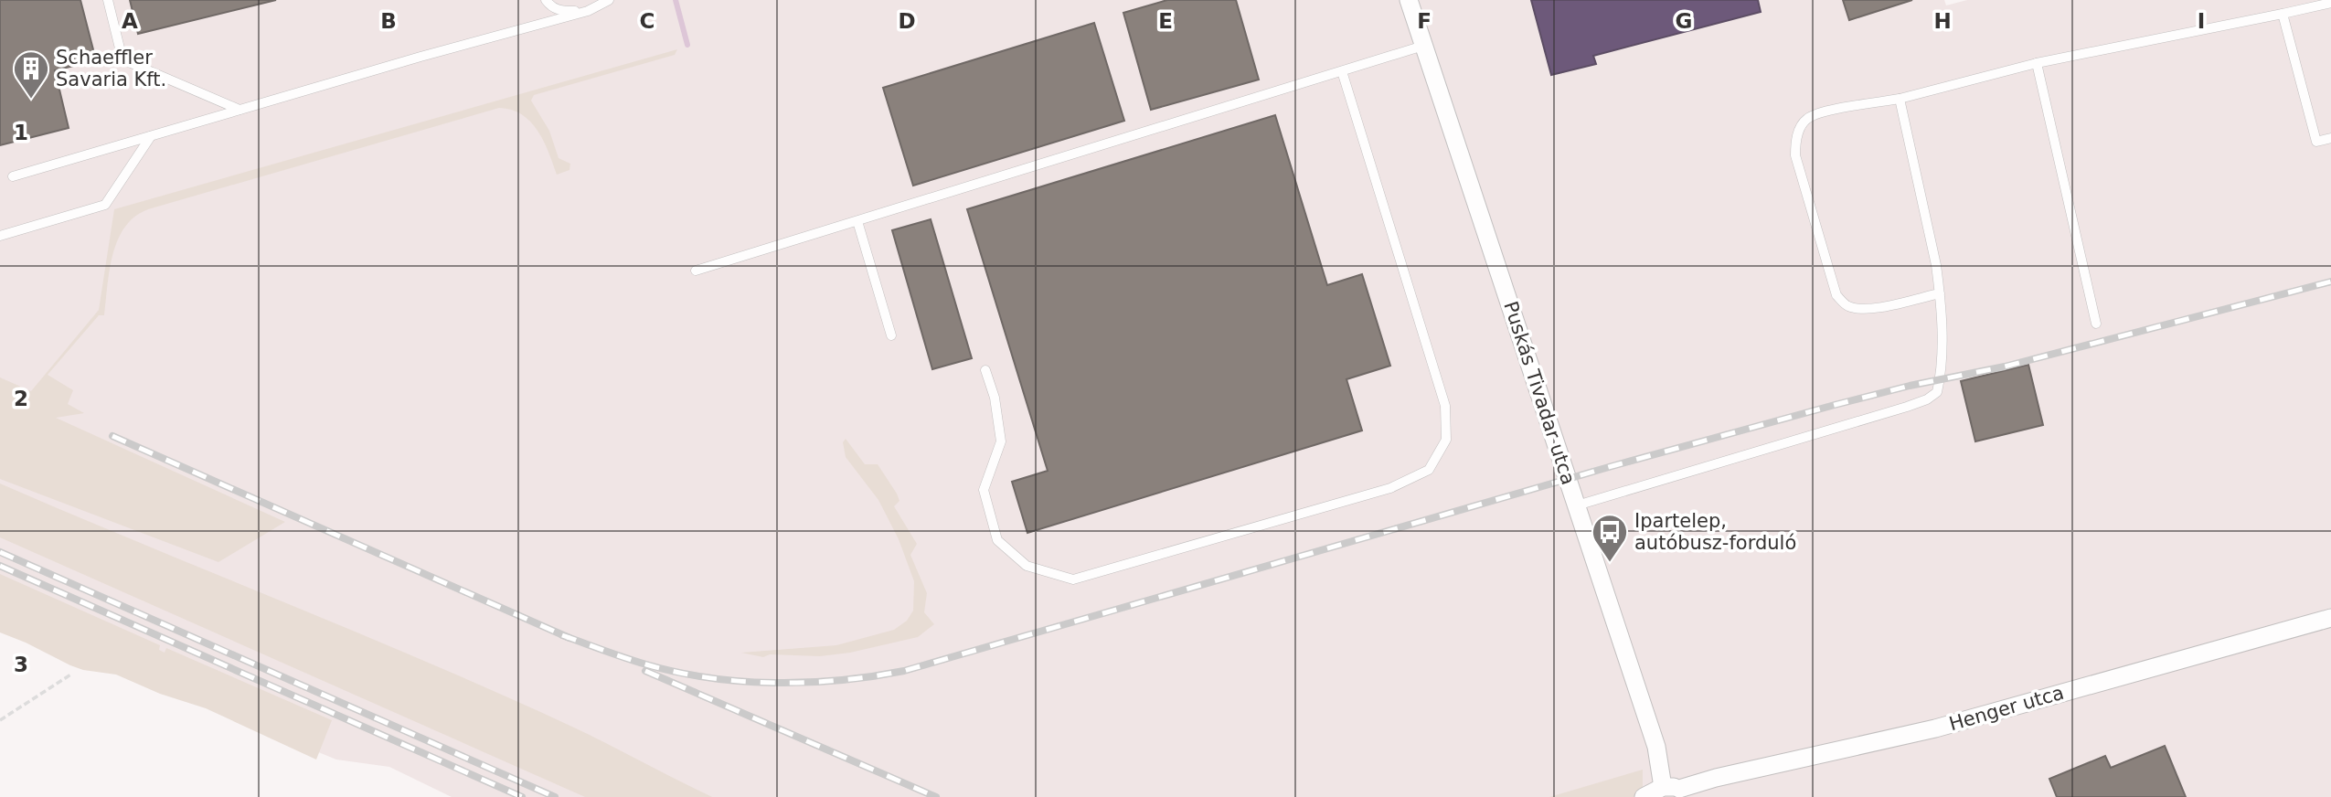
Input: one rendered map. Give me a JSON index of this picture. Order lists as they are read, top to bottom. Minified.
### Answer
{"streets":{"street":["Puskás Tivadar utca","Henger utca"]},"crossings":[["Puskás Tivadar utca","Henger utca"]],"places":{"building":["Schaeffler Savaria Kft."],"bus stop":["Ipartelep, autóbusz-forduló"]},"grid":{"columns":["A","B","C","D","E","F","G","H","I"],"rows":["1","2","3"]}}
